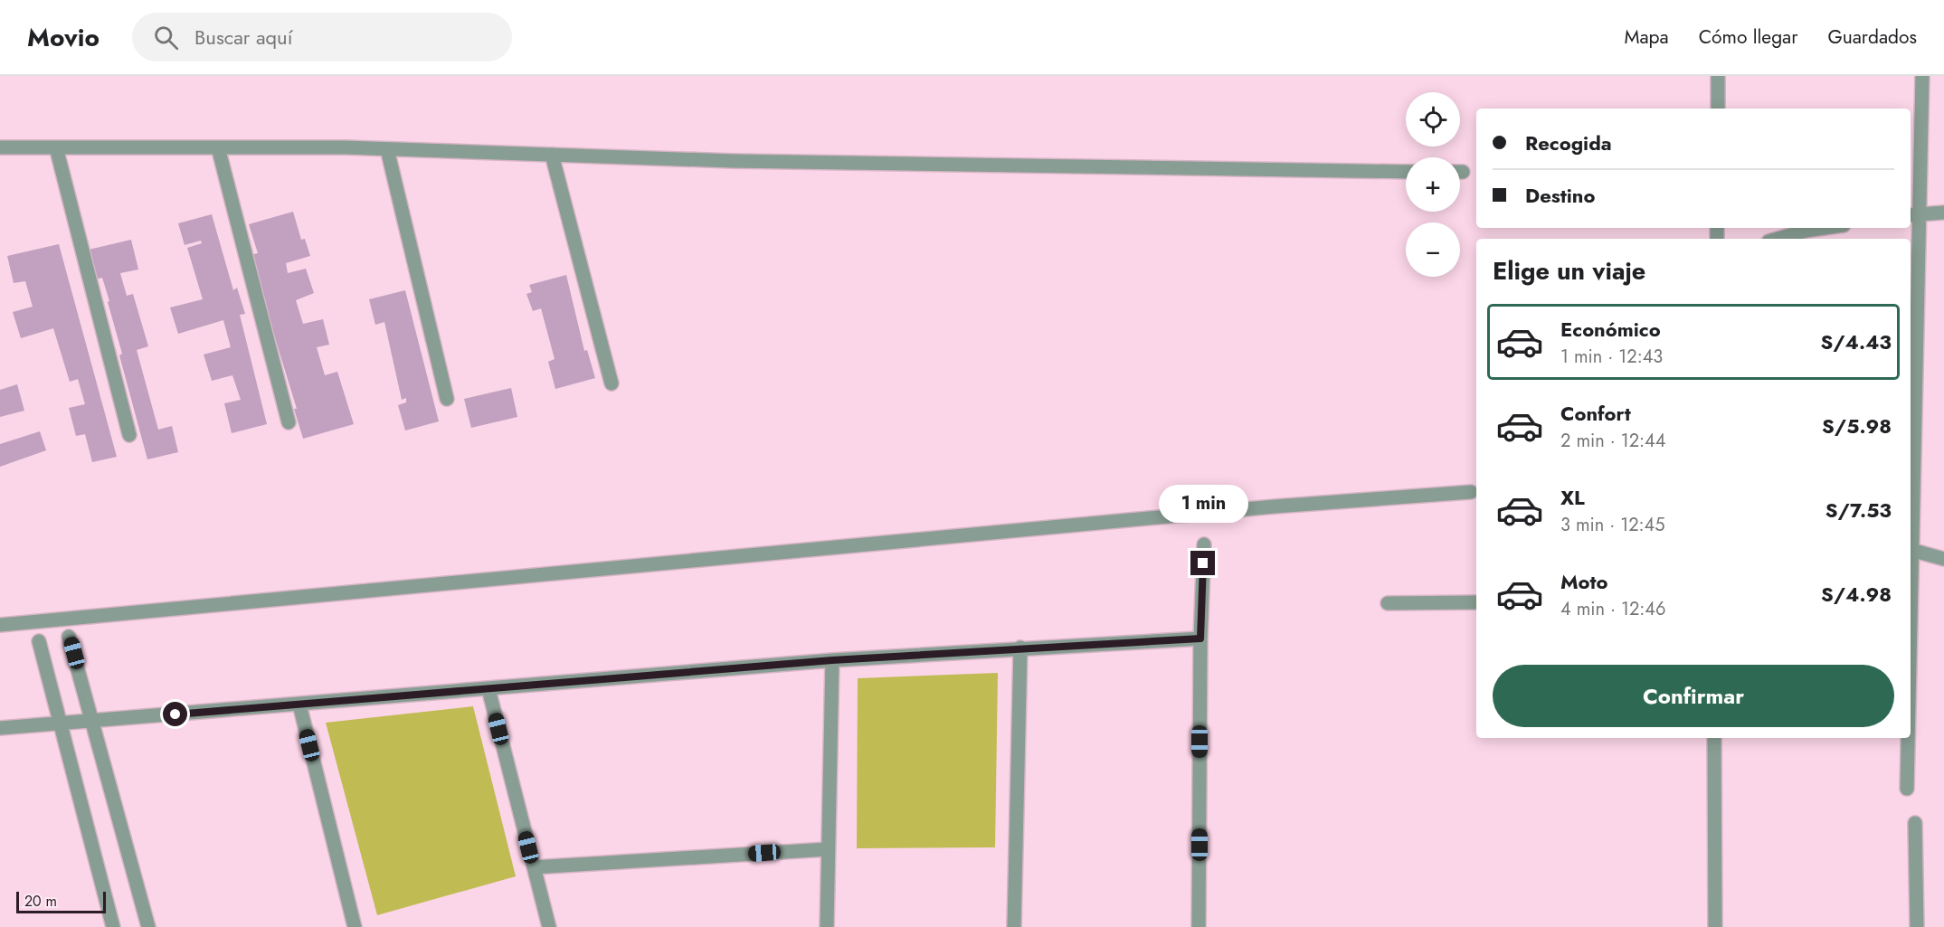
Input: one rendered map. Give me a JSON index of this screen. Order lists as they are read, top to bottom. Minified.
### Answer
{"scale_bar":"20 m","page":{"header":"Movio","search":"Buscar aquí","nav":["Mapa","Cómo llegar","Guardados"],"map_buttons":["+","−"],"banner":["Recogida","Destino"],"heading":"Elige un viaje","list":[{"name":"Económico","note":"1 min · 12:43","value":"S/4.43"},{"name":"Confort","note":"2 min · 12:44","value":"S/5.98"},{"name":"XL","note":"3 min · 12:45","value":"S/7.53"},{"name":"Moto","note":"4 min · 12:46","value":"S/4.98"}],"bubble":"1 min","buttons":"Confirmar","scale":"20 m"}}
